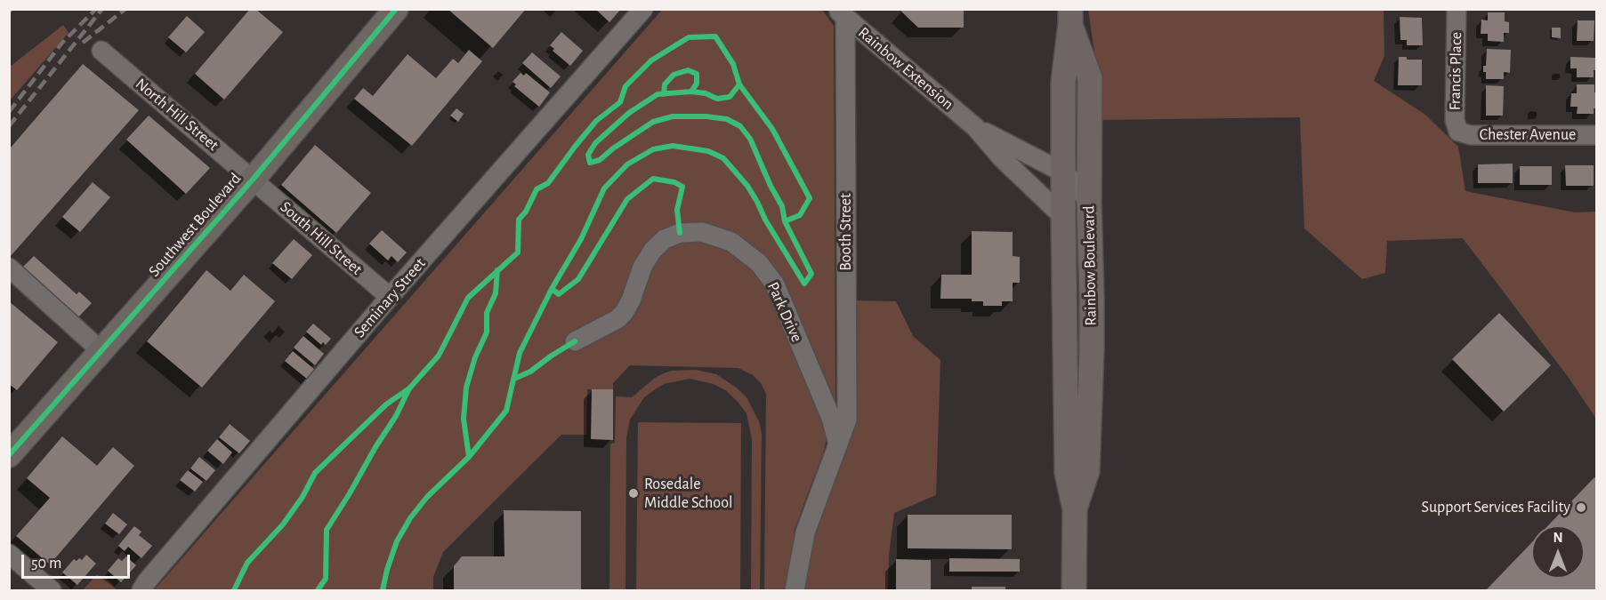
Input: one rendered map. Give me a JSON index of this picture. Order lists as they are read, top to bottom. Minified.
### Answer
{"streets":{"main road":["Southwest Boulevard","Rainbow Boulevard"],"street":["Rainbow Extension","Francis Place","North Hill Street","Chester Avenue","Booth Street","South Hill Street","Seminary Street","Park Drive"]},"crossings":[["Rainbow Extension","Booth Street"],["Rainbow Extension","Rainbow Boulevard"],["Francis Place","Chester Avenue"],["North Hill Street","Southwest Boulevard"],["North Hill Street","South Hill Street"],["Southwest Boulevard","South Hill Street"],["Booth Street","Park Drive"],["South Hill Street","Seminary Street"]],"places":["Rosedale Middle School","Support Services Facility"],"scale_bar":"50 m","north":"top"}
